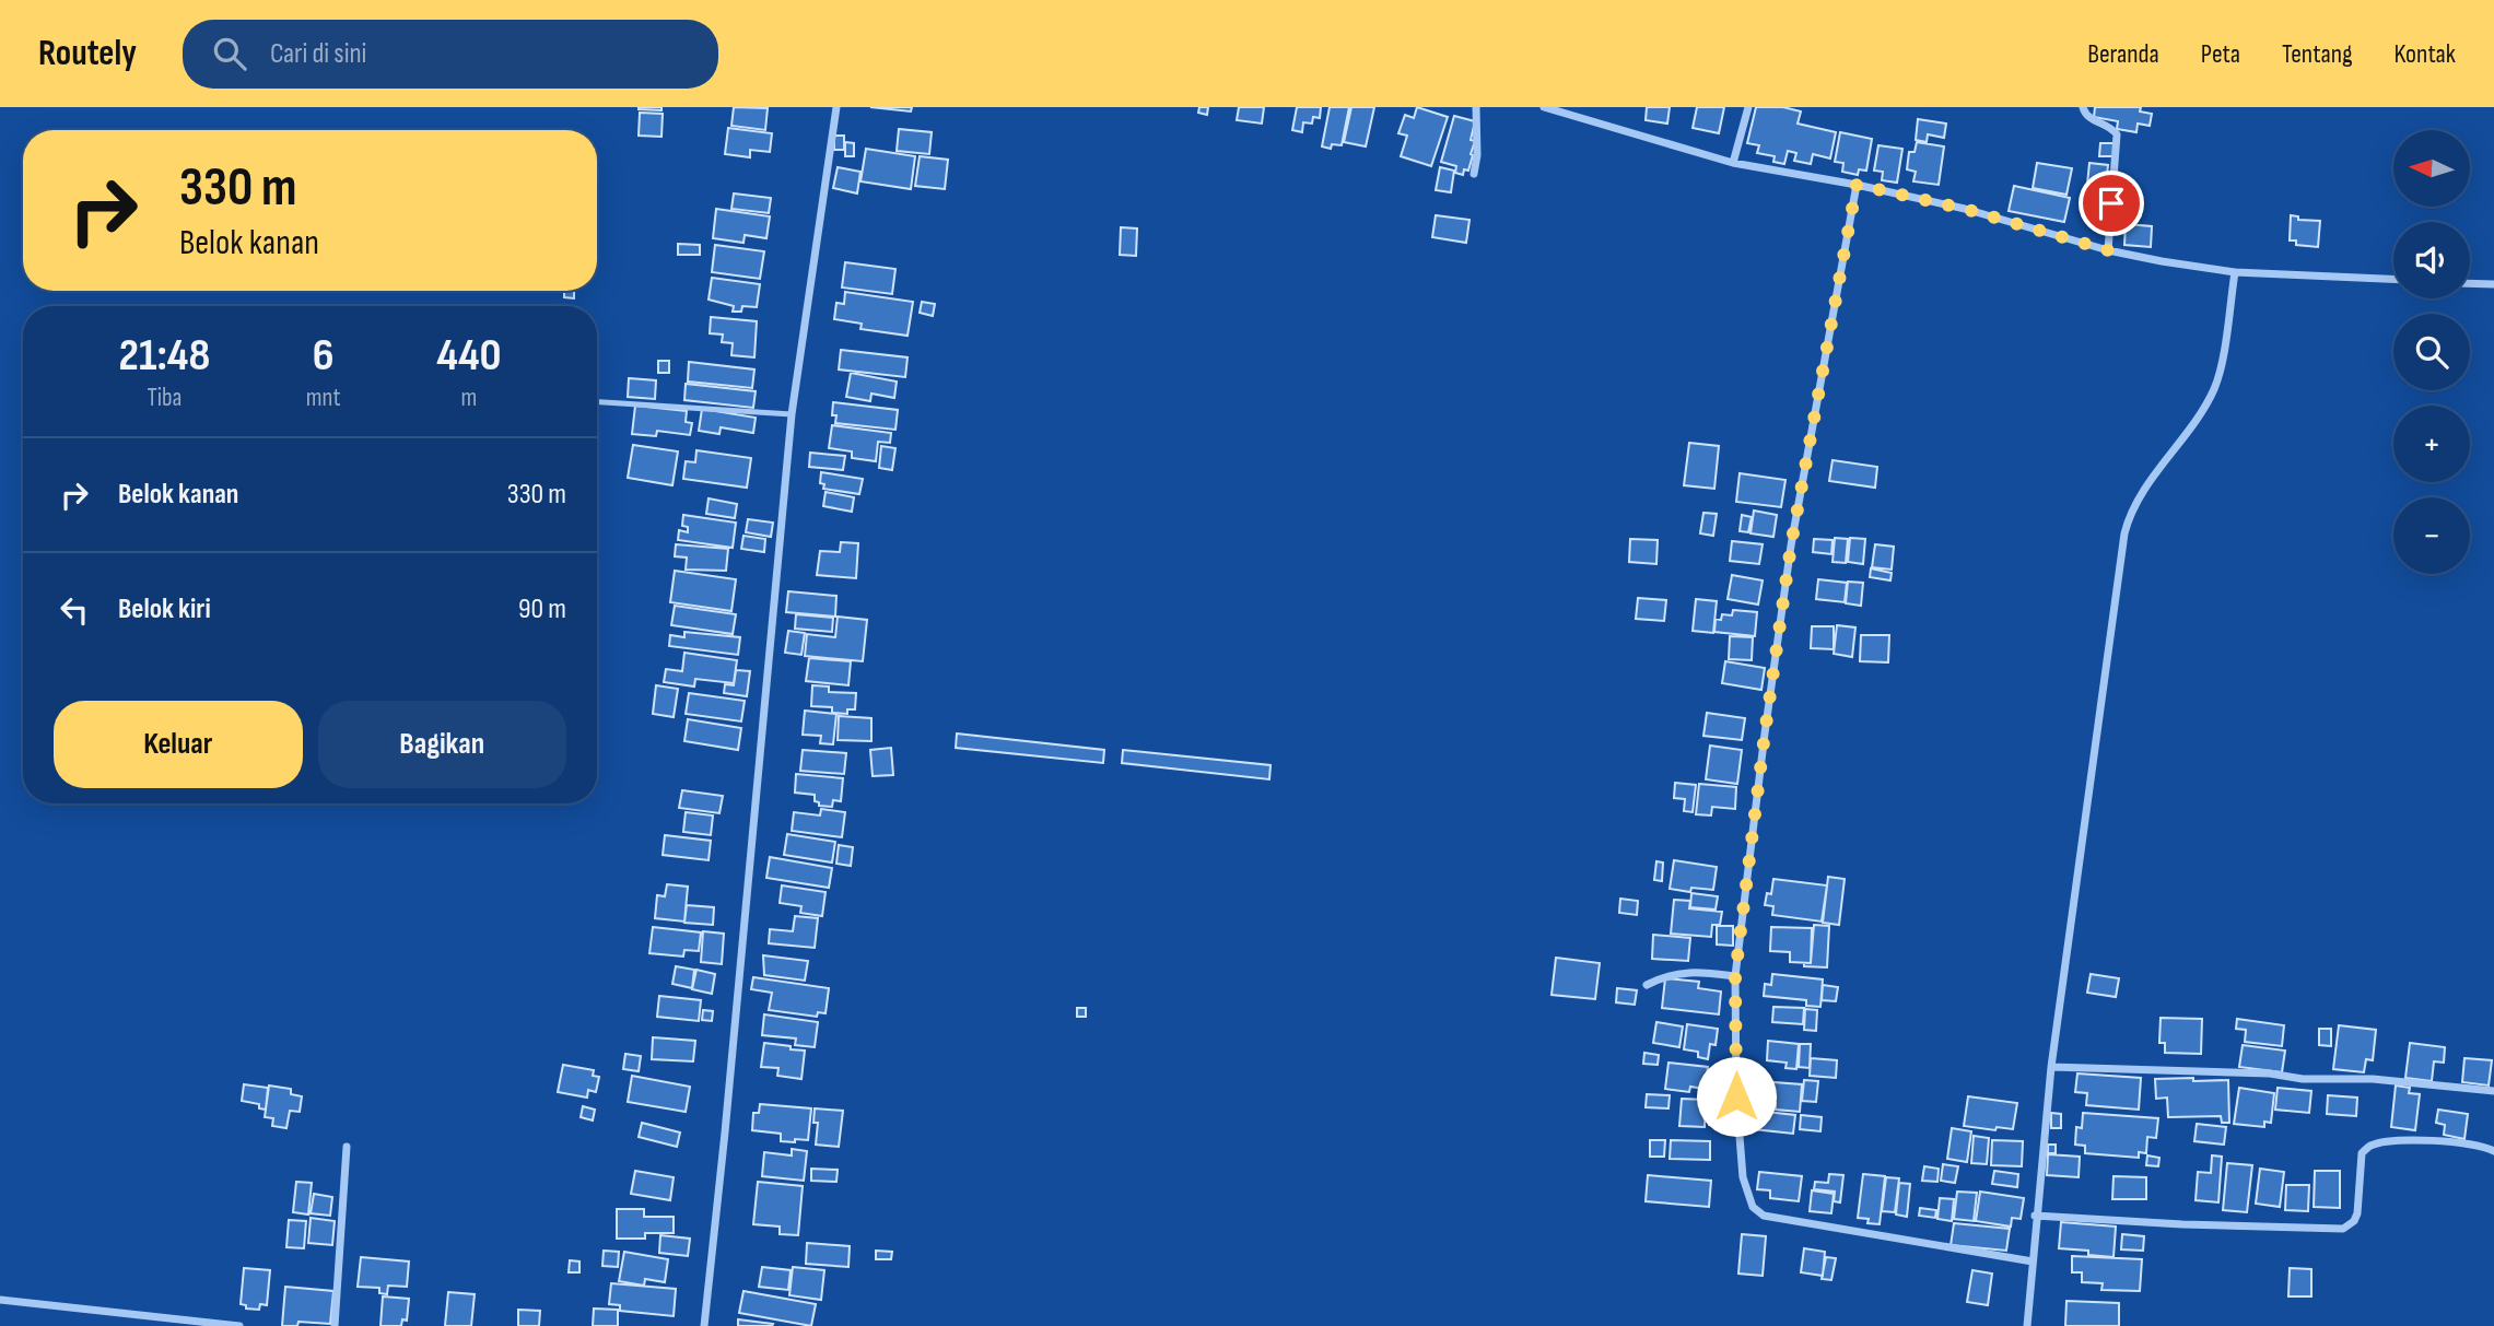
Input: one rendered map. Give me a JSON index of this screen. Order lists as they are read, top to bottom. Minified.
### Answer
{"north":"left","page":{"header":"Routely","search":"Cari di sini","nav":["Beranda","Peta","Tentang","Kontak"],"map_buttons":["+","−"],"turn":["330 m","Belok kanan"],"eta":["21:48","Tiba","6","mnt","440","m"],"list":[{"name":"Belok kanan","value":"330 m"},{"name":"Belok kiri","value":"90 m"}],"buttons":["Keluar","Bagikan"]}}
